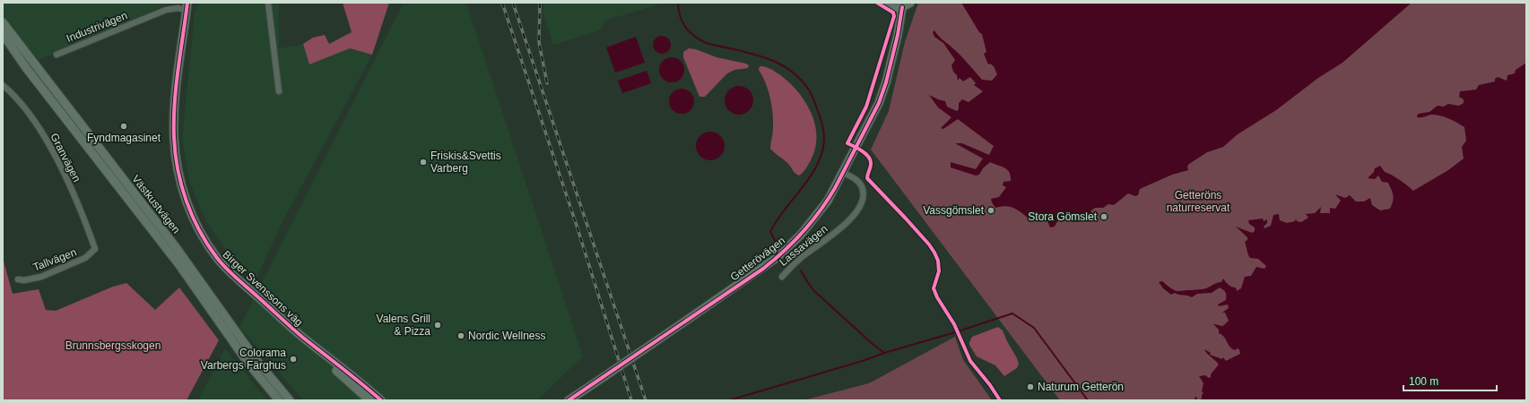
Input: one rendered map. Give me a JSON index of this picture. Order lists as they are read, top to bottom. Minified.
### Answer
{"streets":{"street":["Industrivägen","Granvägen","Västkustvägen","Lassavägen","Getterövägen","Tallvägen","Birger Svenssons väg"]},"crossings":[["Industrivägen","Birger Svenssons väg"],["Granvägen","Tallvägen"],["Lassavägen","Getterövägen"]],"parks":["Getteröns naturreservat","Brunnsbergsskogen"],"places":["Fyndmagasinet","Friskis&Svettis Varberg","Vassgömslet","Stora Gömslet","Valens Grill & Pizza","Nordic Wellness","Colorama Varbergs Färghus","Naturum Getterön"],"scale_bar":"100 m"}
